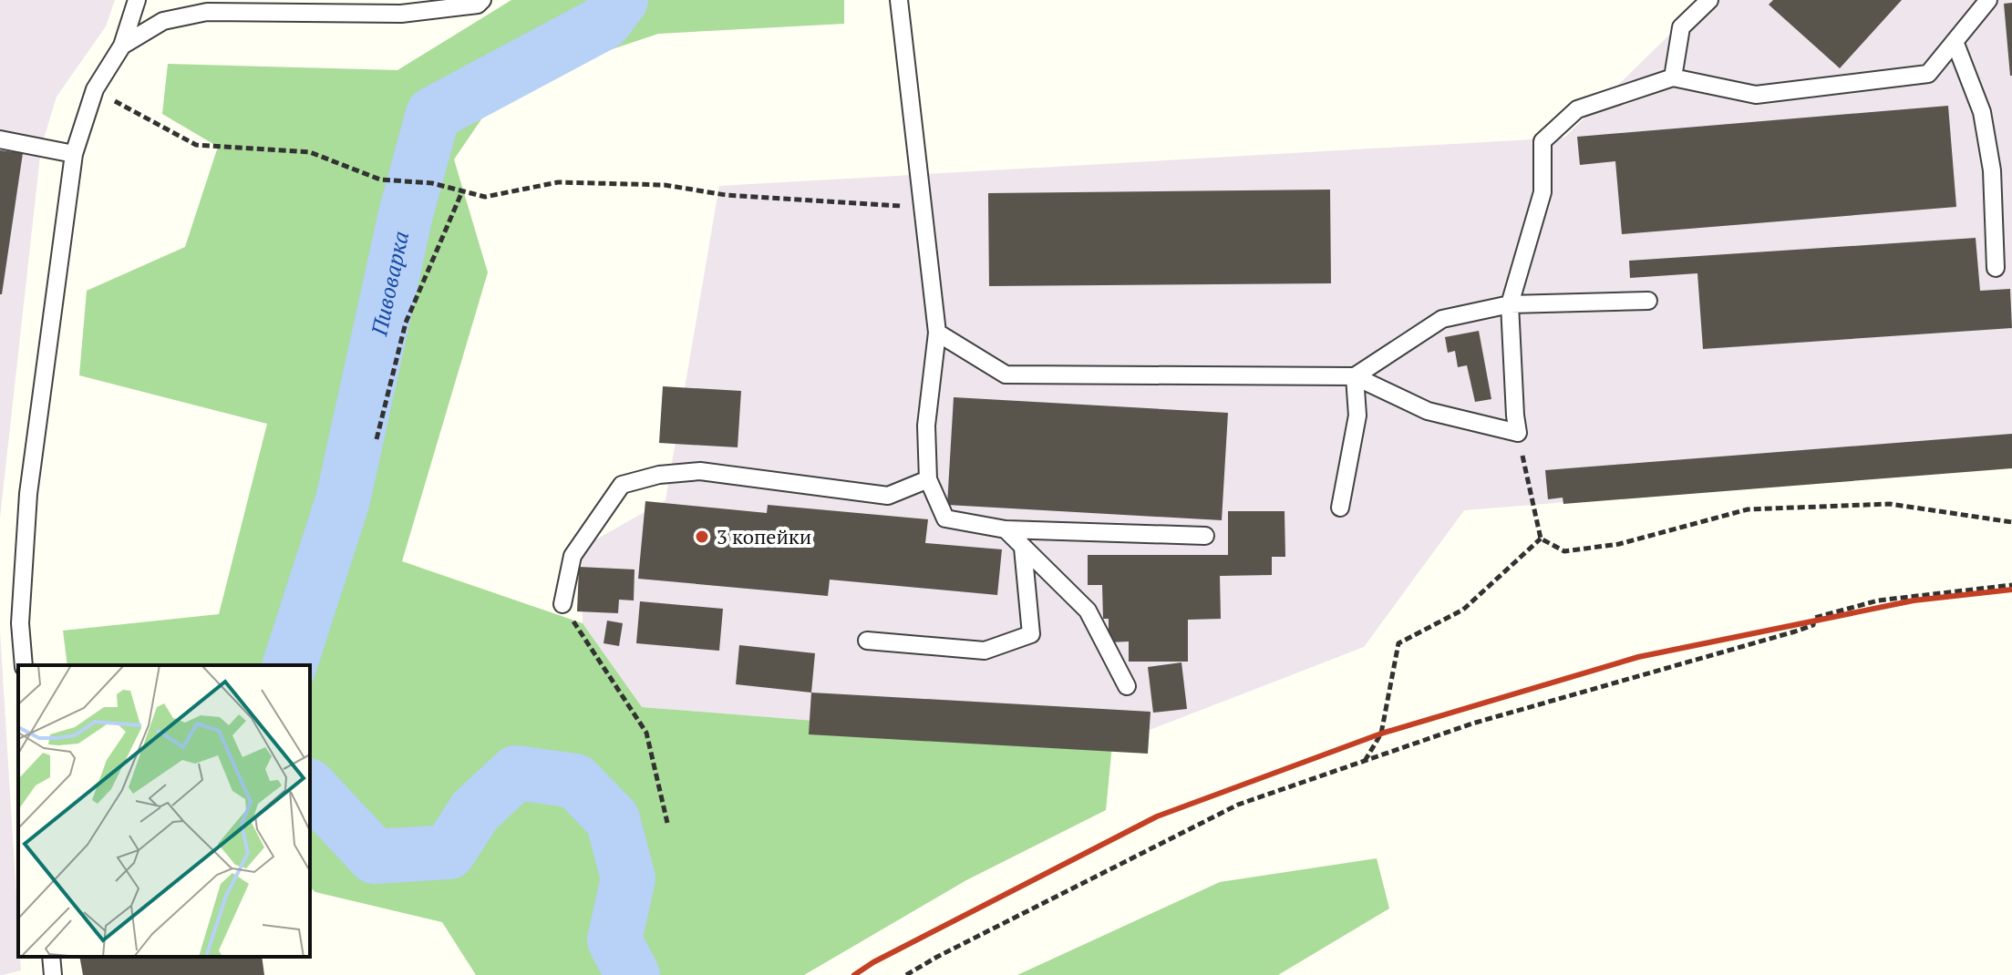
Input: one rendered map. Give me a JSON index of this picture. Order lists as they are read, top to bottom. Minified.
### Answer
{"water":["Пивоварка"],"places":["3 копейки"]}
